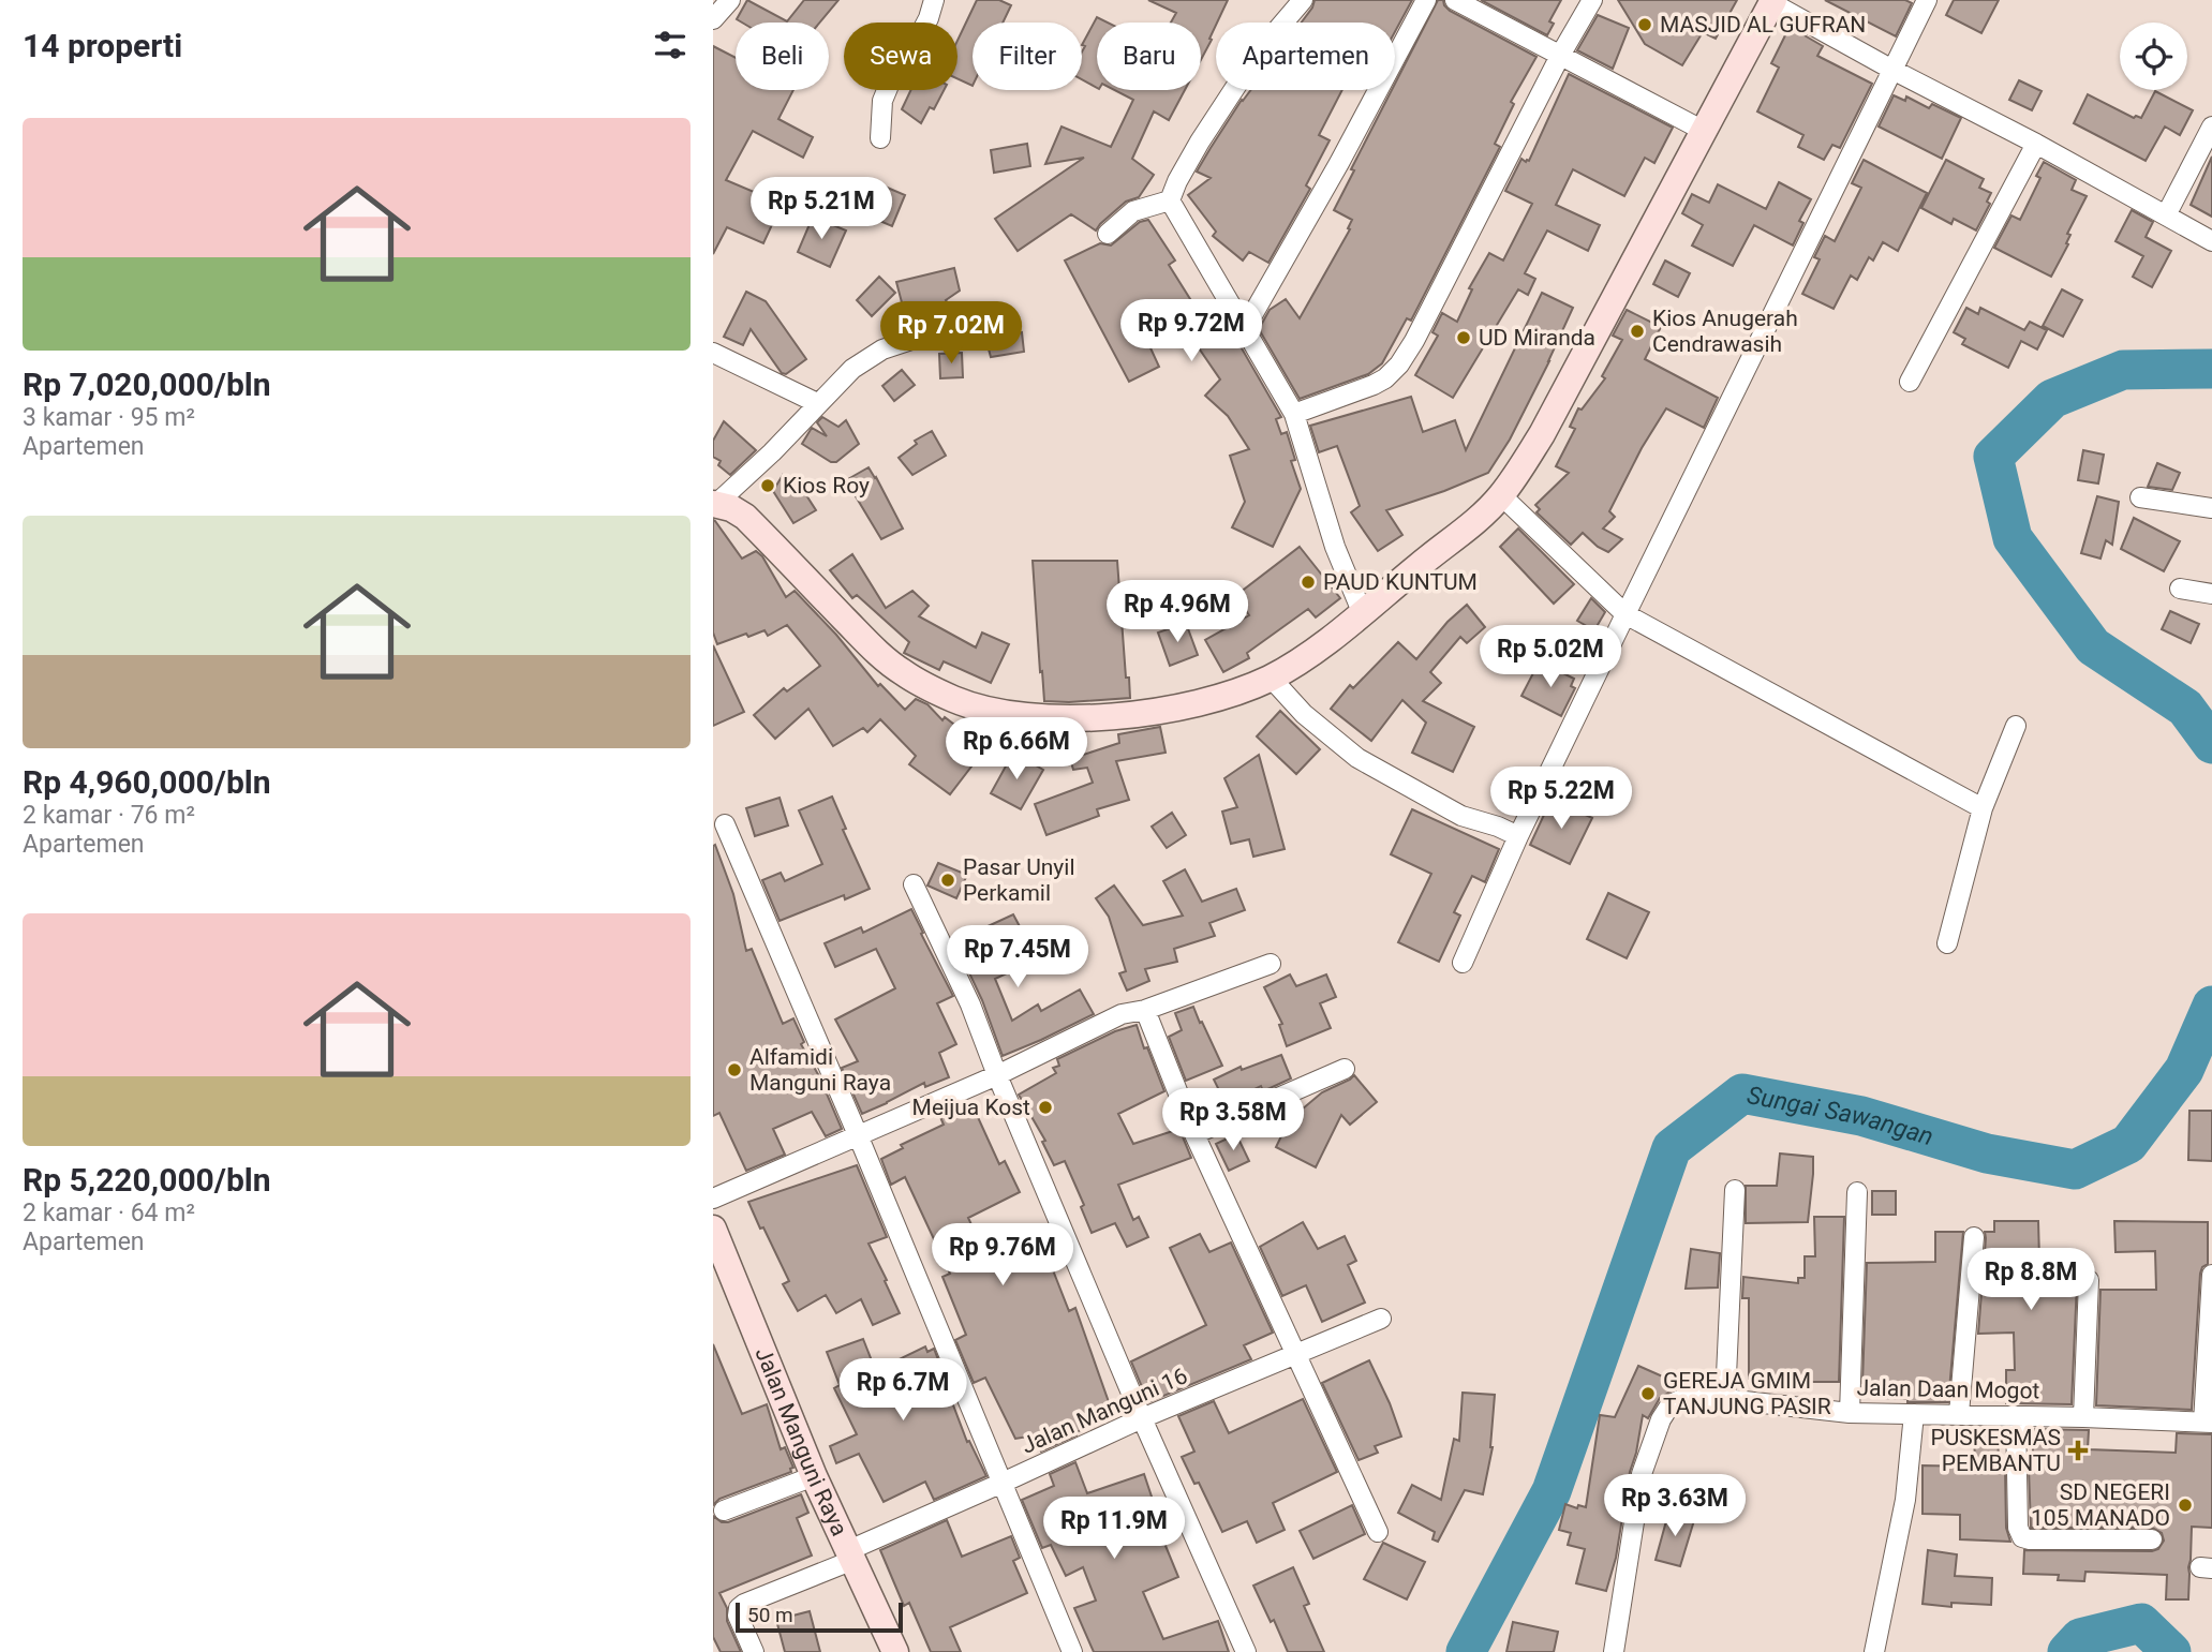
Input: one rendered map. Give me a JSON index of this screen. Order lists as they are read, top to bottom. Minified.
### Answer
{"streets":{"street":["Jalan Daan Mogot","Jalan Manguni 16","Jalan Manguni Raya"]},"crossings":[["Jalan Manguni 16","Jalan Manguni Raya"]],"water":["Sungai Sawangan"],"places":{"other":["MASJID AL GUFRAN","Kios Anugerah Cendrawasih","UD Miranda","Kios Roy","PAUD KUNTUM","Pasar Unyil Perkamil","Alfamidi Manguni Raya","Meijua Kost","GEREJA GMIM TANJUNG PASIR","SD NEGERI 105 MANADO"],"health":["PUSKESMAS PEMBANTU"]},"scale_bar":"50 m","page":{"heading":"14 properti","chip":["Beli","Sewa","Filter","Baru","Apartemen"],"list":[{"name":"Rp 7,020,000/bln","note":"3 kamar · 95 m² · Apartemen"},{"name":"Rp 4,960,000/bln","note":"2 kamar · 76 m² · Apartemen"},{"name":"Rp 5,220,000/bln","note":"2 kamar · 64 m² · Apartemen"}],"price":["Rp 5.21M","Rp 9.72M","Rp 7.02M","Rp 4.96M","Rp 5.02M","Rp 6.66M","Rp 5.22M","Rp 7.45M","Rp 3.58M","Rp 9.76M","Rp 8.8M","Rp 6.7M","Rp 3.63M","Rp 11.9M"],"scale":"50 m"}}
